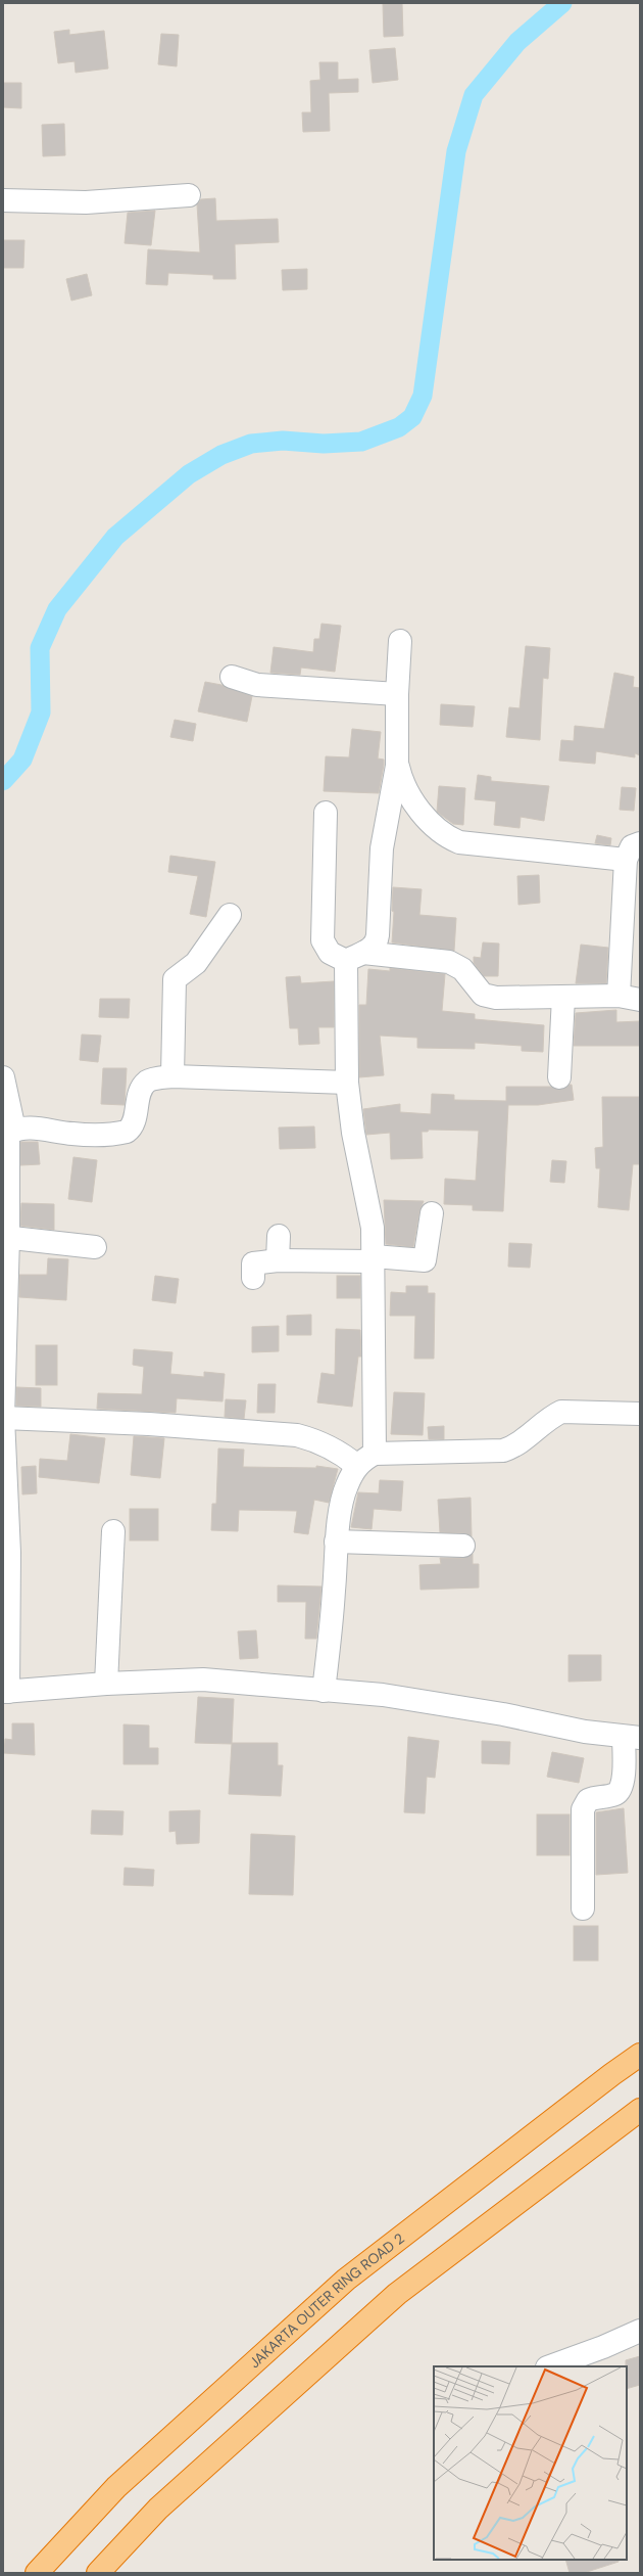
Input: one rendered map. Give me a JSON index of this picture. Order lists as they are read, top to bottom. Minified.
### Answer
{"streets":{"highway":["JAKARTA OUTER RING ROAD 2"]}}
